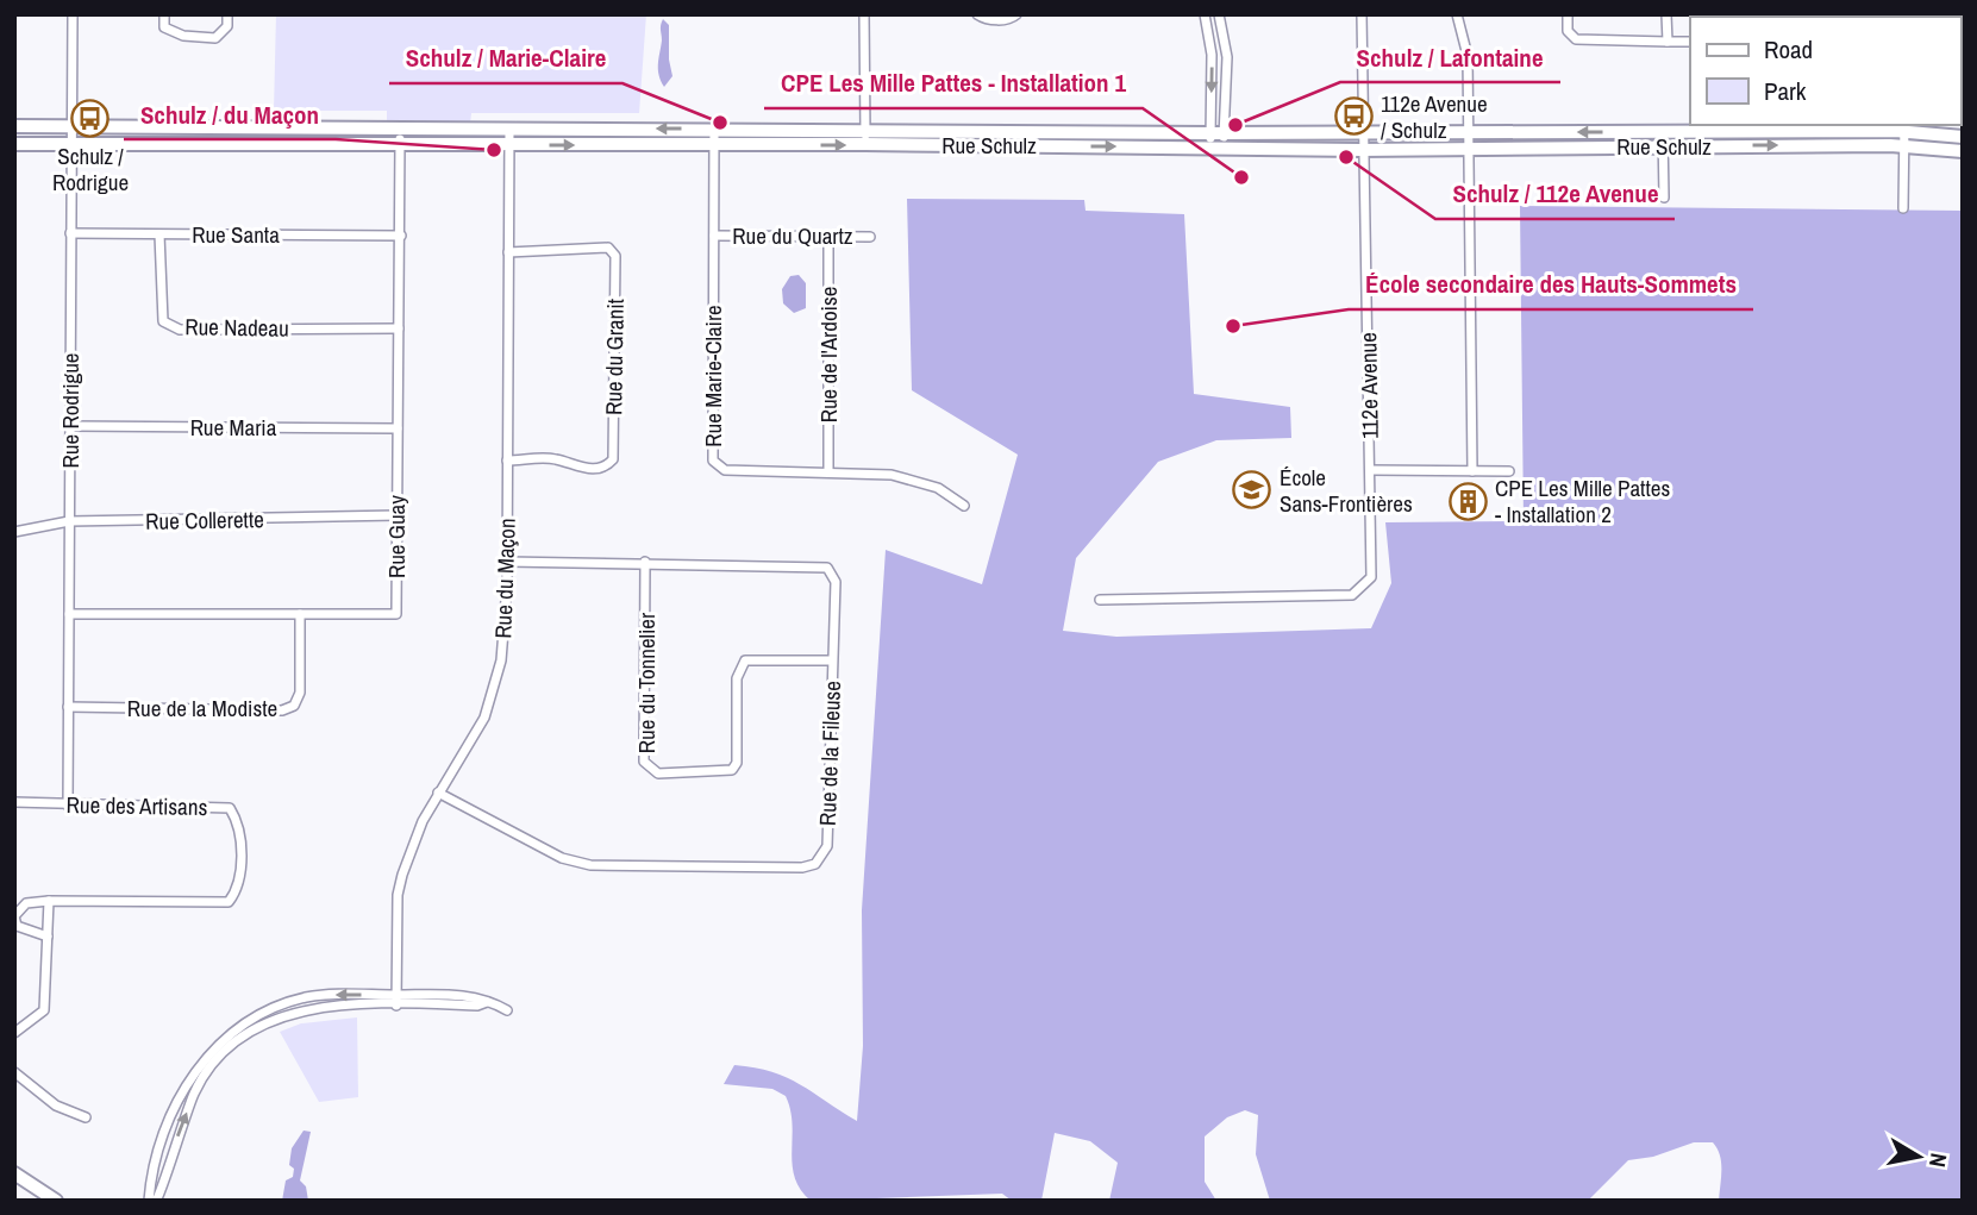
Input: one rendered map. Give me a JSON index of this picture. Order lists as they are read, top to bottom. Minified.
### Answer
{"streets":{"street":["Rue Schulz","Rue Santa","Rue du Quartz","Rue Nadeau","Rue de l'Ardoise","Rue du Granit","Rue Marie-Claire","112e Avenue","Rue Rodrigue","Rue Maria","Rue Collerette","Rue Guay","Rue du Maçon","Rue du Tonnelier","Rue de la Modiste","Rue de la Fileuse","Rue des Artisans"]},"crossings":[["Rue Schulz","Rue Marie-Claire"],["Rue Schulz","112e Avenue"],["Rue Schulz","Rue Rodrigue"],["Rue Schulz","Rue Guay"],["Rue Schulz","Rue du Maçon"],["Rue Santa","Rue Nadeau"],["Rue Santa","Rue Rodrigue"],["Rue Santa","Rue Guay"],["Rue du Quartz","Rue de l'Ardoise"],["Rue du Quartz","Rue Marie-Claire"],["Rue Nadeau","Rue Guay"],["Rue de l'Ardoise","Rue Marie-Claire"],["Rue du Granit","Rue du Maçon"],["Rue Rodrigue","Rue Maria"],["Rue Rodrigue","Rue Collerette"],["Rue Rodrigue","Rue Guay"],["Rue Rodrigue","Rue de la Modiste"],["Rue Rodrigue","Rue des Artisans"],["Rue Maria","Rue Guay"],["Rue Collerette","Rue Guay"],["Rue Guay","Rue de la Modiste"],["Rue du Maçon","Rue de la Fileuse"],["Rue du Tonnelier","Rue de la Fileuse"]],"places":{"bus stop":["112e Avenue / Schulz","Schulz / Rodrigue"],"other":["Schulz / Marie-Claire","Schulz / Lafontaine","Schulz / du Maçon","Schulz / 112e Avenue","CPE Les Mille Pattes - Installation 1","École secondaire des Hauts-Sommets"],"school or university":["École Sans-Frontières"],"building":["CPE Les Mille Pattes - Installation 2"]},"legend":["Road","Park"],"north":"right"}
